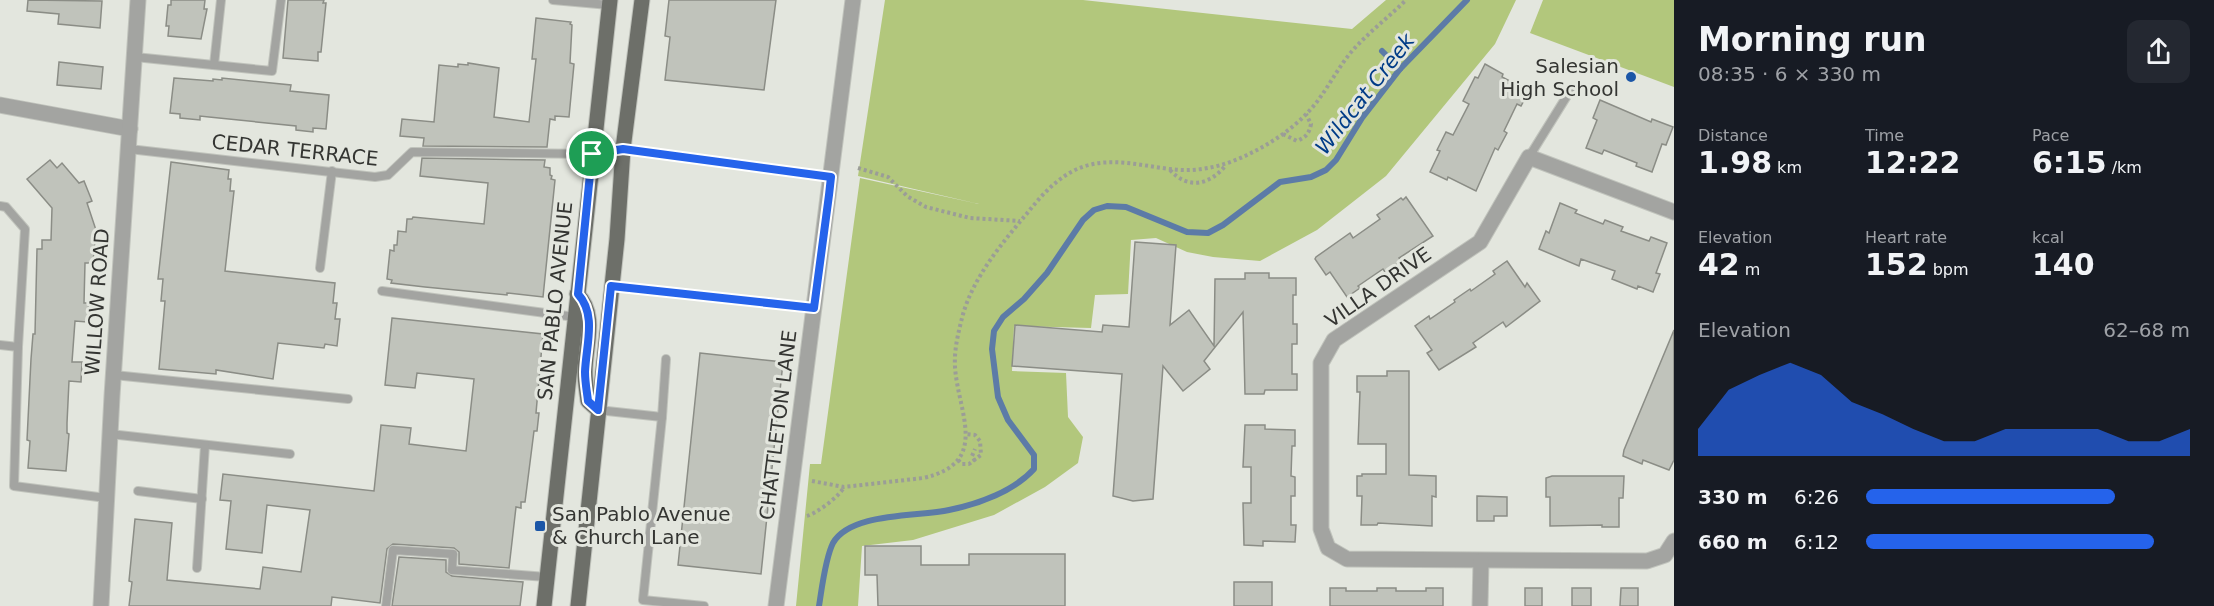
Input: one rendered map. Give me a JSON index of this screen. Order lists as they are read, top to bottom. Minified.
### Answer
{"streets":{"main road":["SAN PABLO AVENUE"],"street":["VILLA DRIVE","WILLOW ROAD","CHATTLETON LANE"],"lane":["CEDAR TERRACE"]},"crossings":[["CEDAR TERRACE","SAN PABLO AVENUE"],["CEDAR TERRACE","WILLOW ROAD"],["CEDAR TERRACE","CHATTLETON LANE"]],"water":["Wildcat Creek"],"places":{"other":["Salesian High School"],"transit":["San Pablo Avenue & Church Lane"]},"page":{"heading":["Morning run","08:35 · 6 × 330 m"],"stats":[["Distance","1.98 km"],["Time","12:22"],["Pace","6:15 /km"],["Elevation","42 m"],["Heart rate","152 bpm"],["kcal","140"]],"chart":["Elevation","62–68 m"],"list":[{"name":"330 m","note":"6:26"},{"name":"660 m","note":"6:12"}]}}
